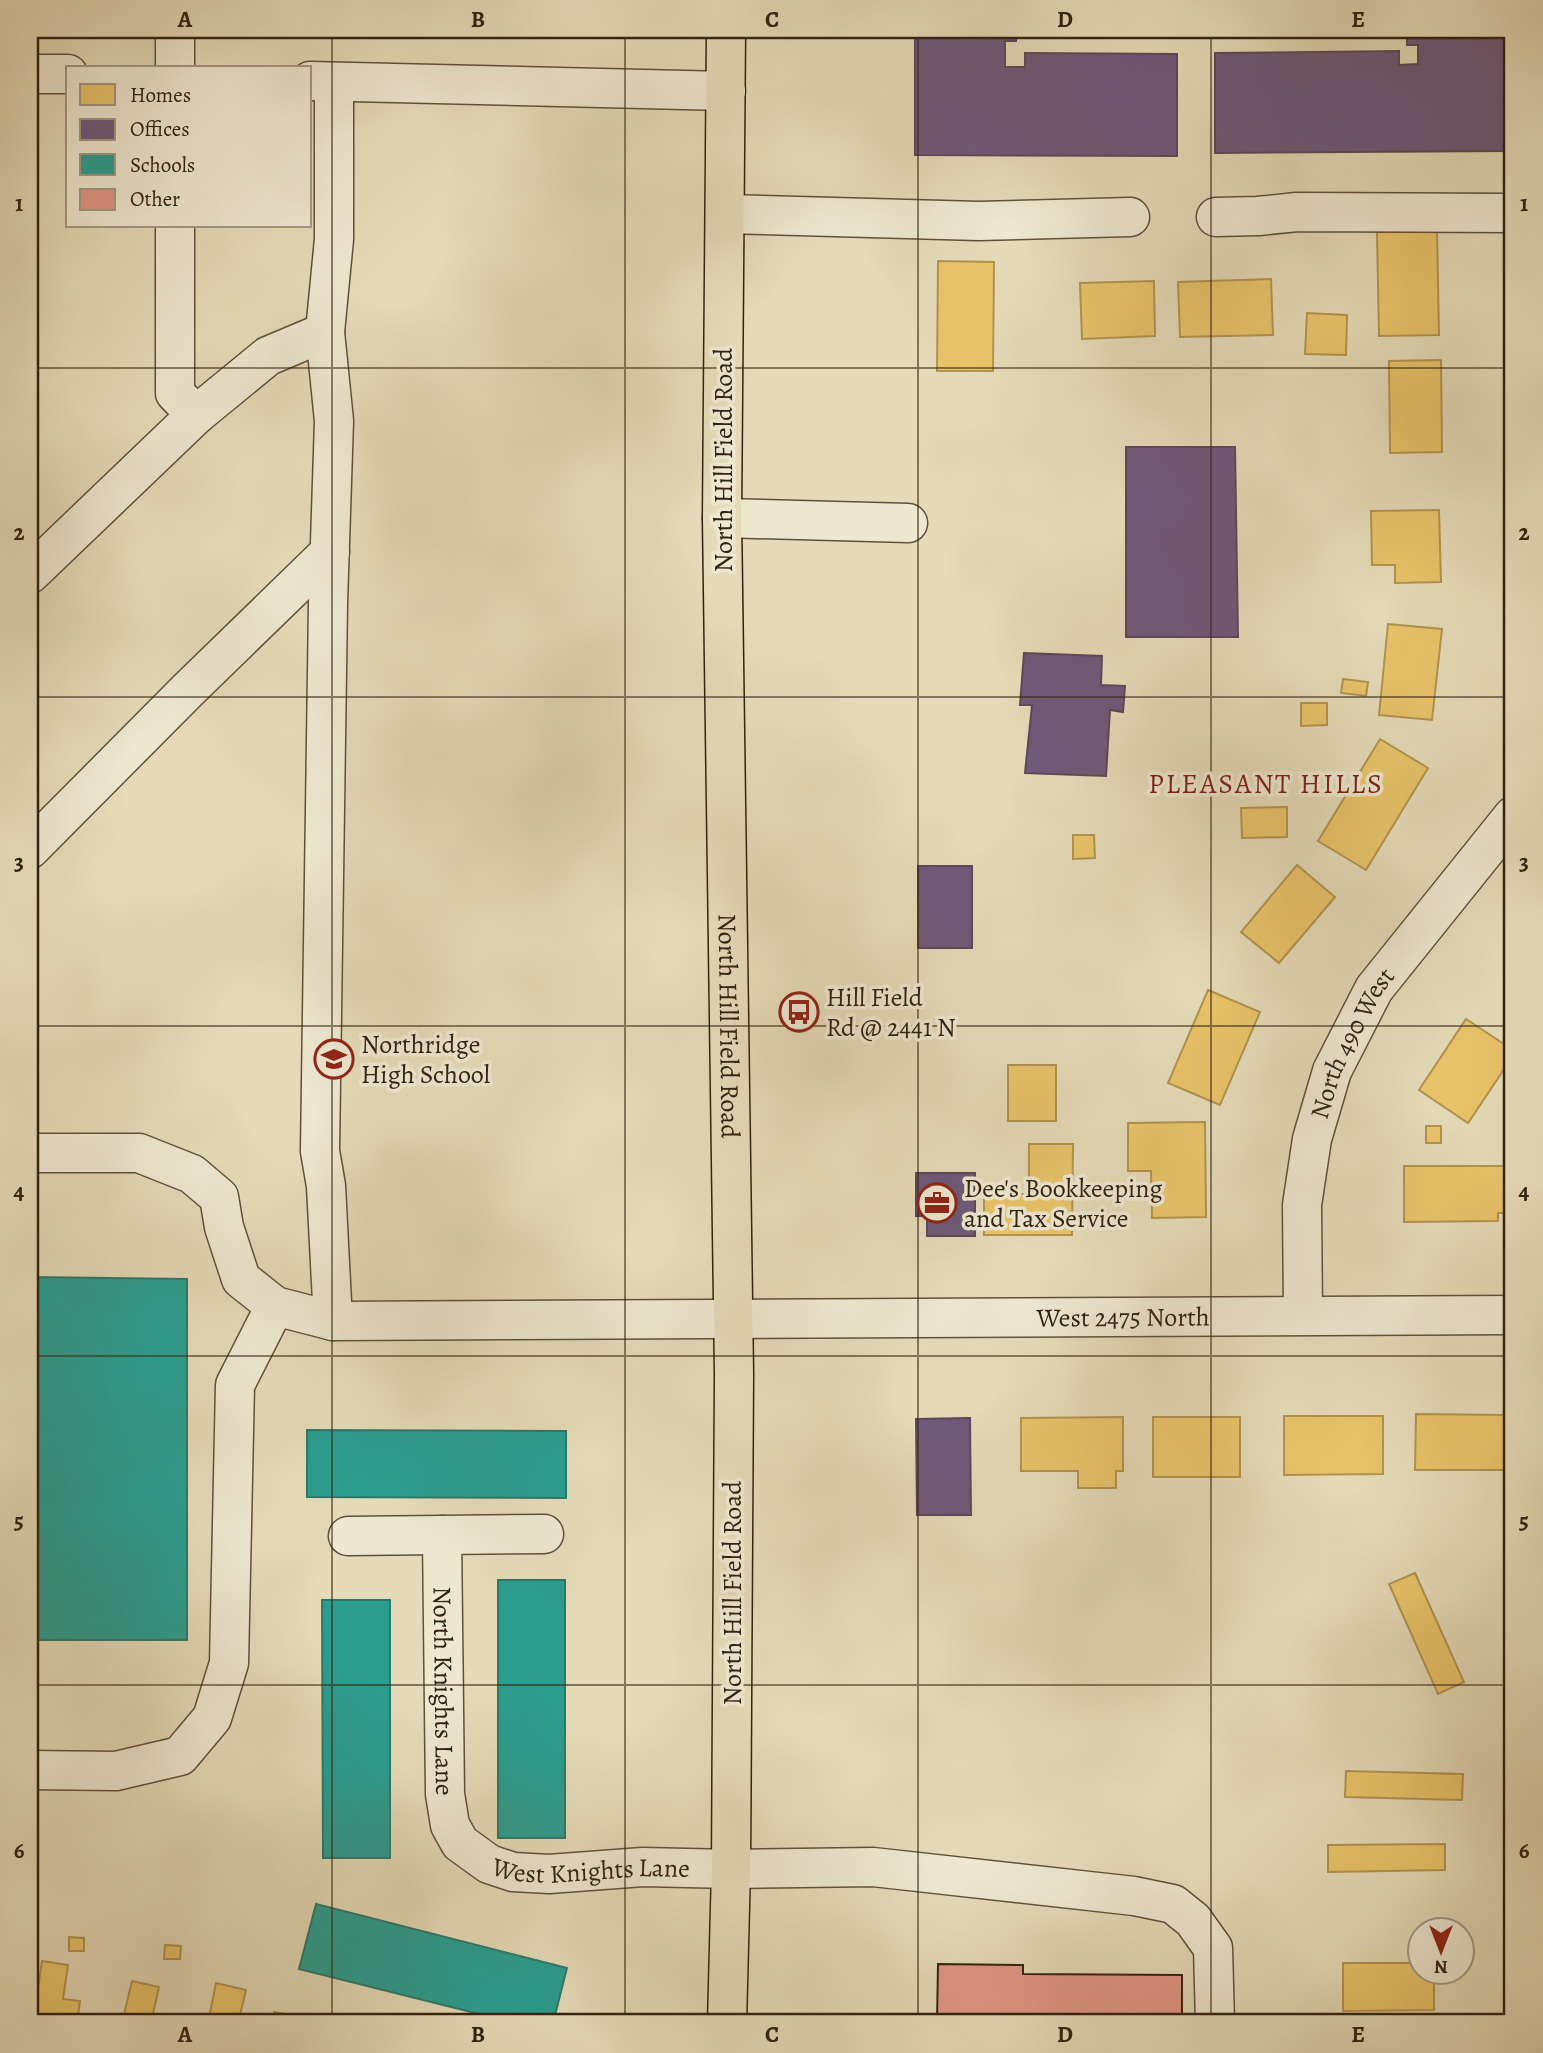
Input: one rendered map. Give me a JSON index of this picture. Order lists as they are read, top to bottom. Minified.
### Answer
{"streets":{"main road":["North Hill Field Road"],"street":["North 490 West","West 2475 North","North Knights Lane","West Knights Lane"]},"crossings":[["North Hill Field Road","West 2475 North"],["North Hill Field Road","West Knights Lane"],["North 490 West","West 2475 North"],["North Knights Lane","West Knights Lane"]],"districts":["PLEASANT HILLS"],"places":{"bus stop":["Hill Field Rd @ 2441 N"],"school or university":["Northridge High School"],"office":["Dee's Bookkeeping and Tax Service"]},"legend":["Homes","Offices","Schools","Other"],"north":"bottom","grid":{"columns":["A","B","C","D","E"],"rows":["1","2","3","4","5","6"]}}
